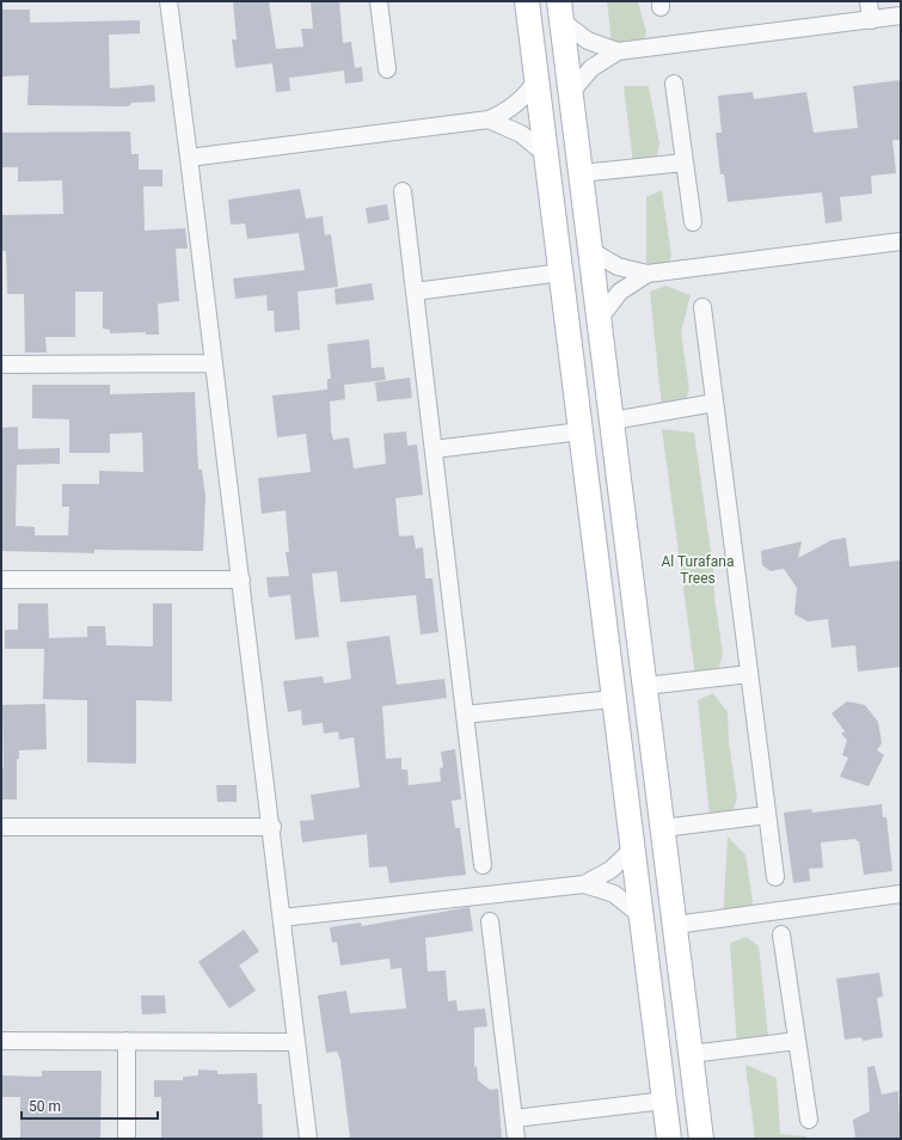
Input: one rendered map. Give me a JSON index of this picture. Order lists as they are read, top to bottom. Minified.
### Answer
{"parks":["Al Turafana Trees"],"scale_bar":"50 m"}
